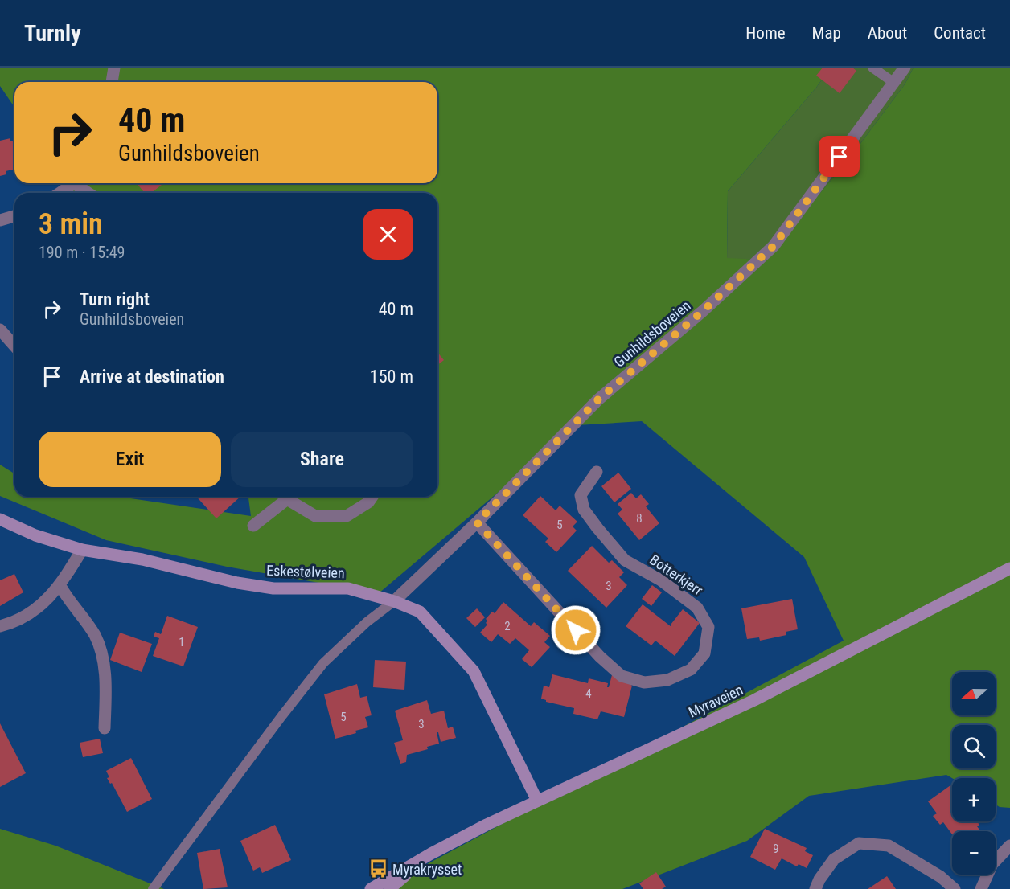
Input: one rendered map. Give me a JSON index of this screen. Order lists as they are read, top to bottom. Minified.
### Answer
{"streets":{"main road":["Eskestølveien","Myraveien"],"street":["Gunhildsboveien","Botterkjerr"]},"crossings":[["Gunhildsboveien","Eskestølveien"],["Gunhildsboveien","Botterkjerr"],["Eskestølveien","Myraveien"]],"places":{"bus stop":["Myrakrysset"]},"house_numbers":["8","5","3","2","1","4","5","3","9"],"north":"left","page":{"header":"Turnly","nav":["Home","Map","About","Contact"],"turn":["40 m","Gunhildsboveien"],"heading":["3 min","190 m · 15:49"],"list":[{"name":"Turn right","note":"Gunhildsboveien","value":"40 m"},{"name":"Arrive at destination","value":"150 m"}],"buttons":["Exit","Share"],"map_buttons":["+","−"]}}
